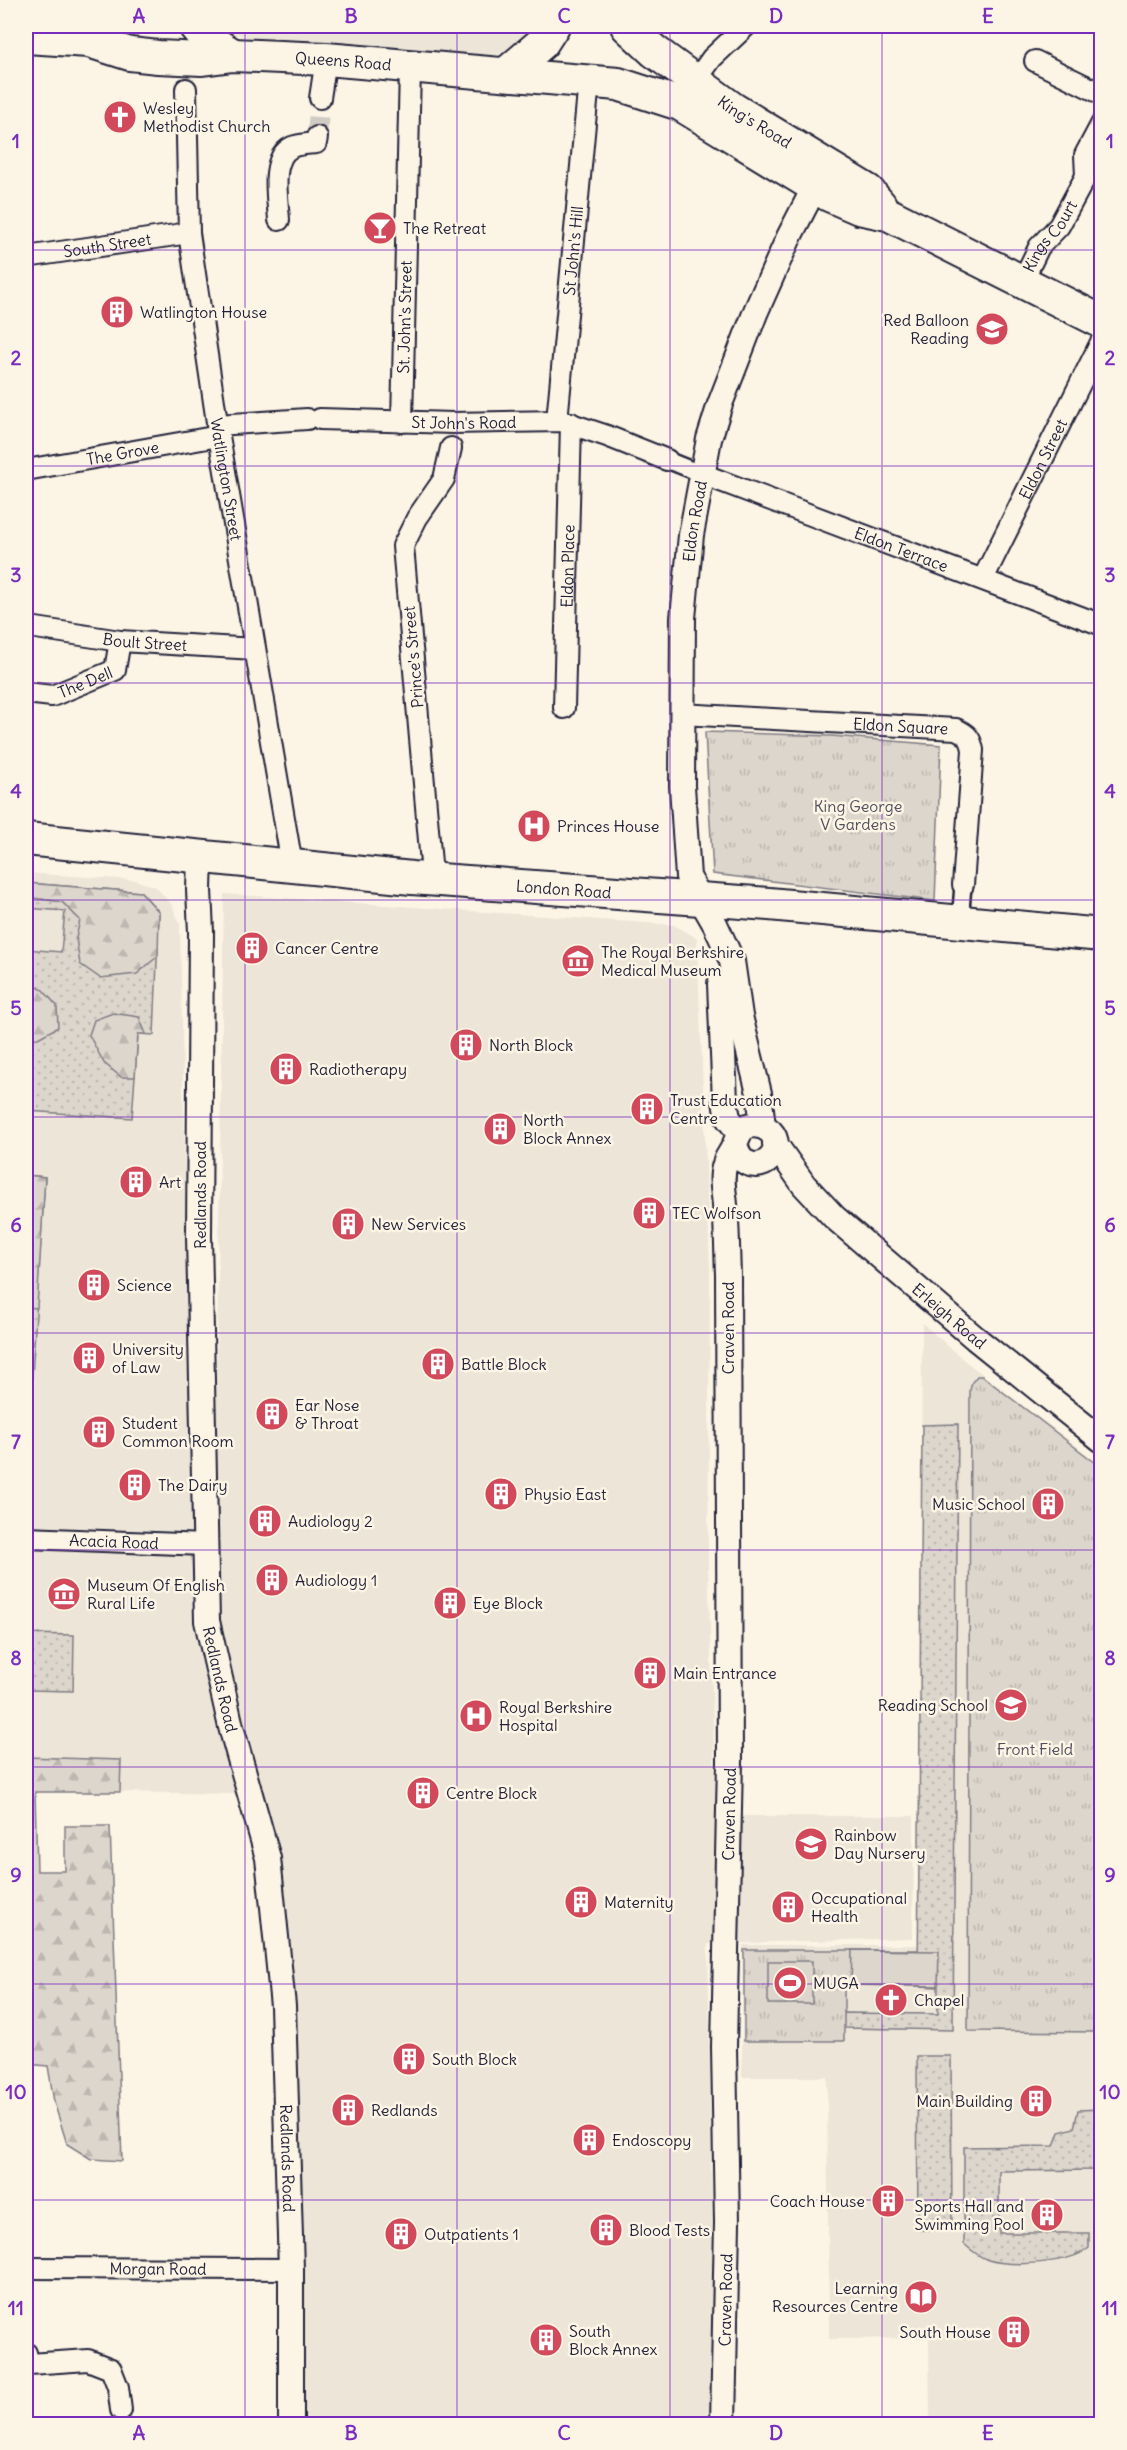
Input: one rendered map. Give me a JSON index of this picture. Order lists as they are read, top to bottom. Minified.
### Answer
{"streets":{"main road":["Queens Road","King's Road","London Road"],"street":["Kings Court","South Street","St John's Hill","St. John's Street","St John's Road","The Grove","Eldon Street","Watlington Street","Eldon Road","Eldon Terrace","Eldon Place","Boult Street","Prince's Street","The Dell","Eldon Square","Redlands Road","Erleigh Road","Craven Road","Acacia Road","Morgan Road"]},"crossings":[["Queens Road","King's Road"],["Queens Road","St John's Hill"],["Queens Road","St. John's Street"],["King's Road","Kings Court"],["King's Road","Eldon Road"],["South Street","Watlington Street"],["St John's Hill","St John's Road"],["St John's Hill","Eldon Place"],["St. John's Street","St John's Road"],["St John's Road","The Grove"],["St John's Road","Watlington Street"],["St John's Road","Eldon Road"],["St John's Road","Eldon Terrace"],["St John's Road","Eldon Place"],["The Grove","Watlington Street"],["Eldon Street","Eldon Terrace"],["Watlington Street","Boult Street"],["Watlington Street","London Road"],["Eldon Road","Eldon Terrace"],["Eldon Road","Eldon Square"],["Eldon Road","London Road"],["Boult Street","The Dell"],["Prince's Street","London Road"],["Eldon Square","London Road"],["London Road","Redlands Road"],["Redlands Road","Acacia Road"],["Redlands Road","Morgan Road"]],"parks":["King George V Gardens","Front Field"],"places":{"church":["Wesley Methodist Church","Chapel"],"bar":["The Retreat"],"building":["Watlington House","Cancer Centre","North Block","Radiotherapy","Trust Education Centre","North Block Annex","Art","TEC Wolfson","New Services","Science","University of Law","Battle Block","Ear Nose & Throat","Student Common Room","The Dairy","Physio East","Music School","Audiology 2","Audiology 1","Eye Block","Main Entrance","Centre Block","Maternity","Occupational Health","South Block","Main Building","Redlands","Endoscopy","Coach House","Sports Hall and Swimming Pool","Blood Tests","Outpatients 1","South House","South Block Annex"],"school or university":["Red Balloon Reading","Reading School","Rainbow Day Nursery"],"hospital":["Princes House","Royal Berkshire Hospital"],"museum":["The Royal Berkshire Medical Museum","Museum Of English Rural Life"],"sports":["MUGA"],"library":["Learning Resources Centre"]},"grid":{"columns":["A","B","C","D","E"],"rows":["1","2","3","4","5","6","7","8","9","10","11"]}}
